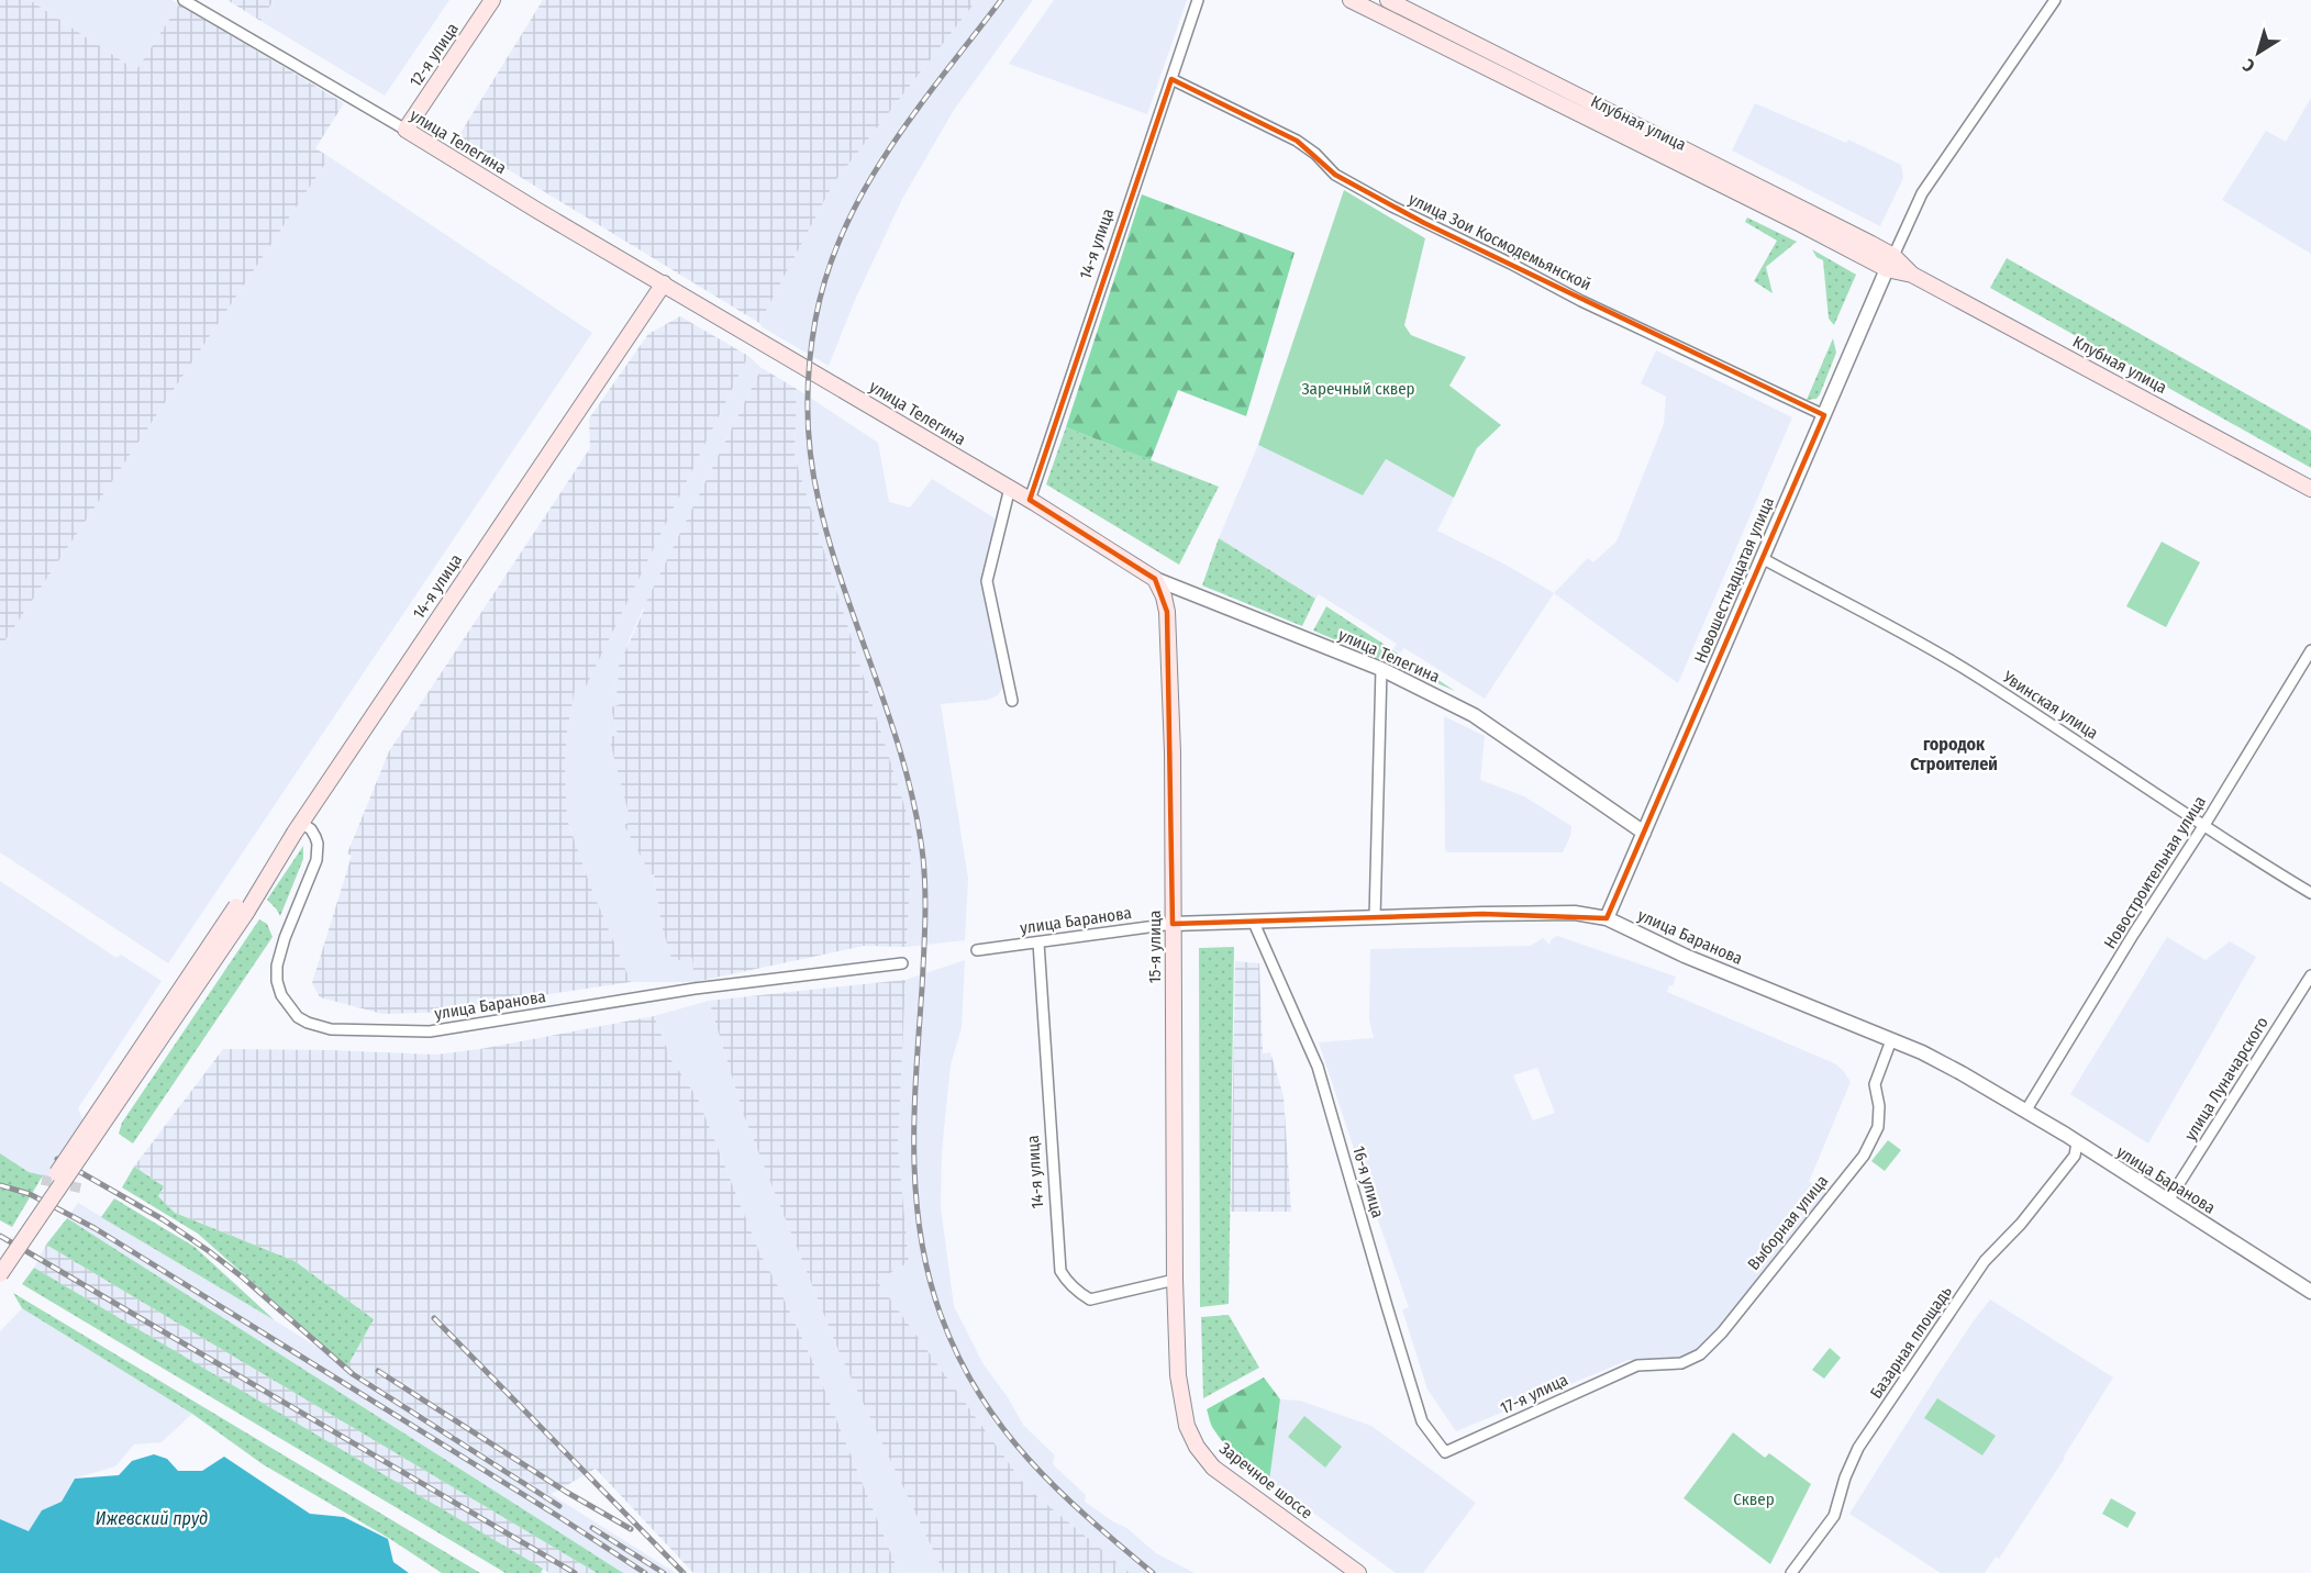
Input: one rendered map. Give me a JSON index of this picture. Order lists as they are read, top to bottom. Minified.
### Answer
{"streets":{"main road":["12-я улица","Клубная улица","улица Телегина","14-я улица","15-я улица","Заречное шоссе"],"street":["улица Зои Космодемьянской","Новошестнадцатая улица","Увинская улица","Новостроительная улица","улица Баранова","улица Луначарского","16-я улица","Выборная улица","Базарная площадь","17-я улица"]},"crossings":[["12-я улица","улица Телегина"],["Клубная улица","Новошестнадцатая улица"],["улица Телегина","14-я улица"],["улица Телегина","Новошестнадцатая улица"],["улица Телегина","15-я улица"],["улица Зои Космодемьянской","14-я улица"],["улица Зои Космодемьянской","Новошестнадцатая улица"],["14-я улица","улица Баранова"],["14-я улица","15-я улица"],["Новошестнадцатая улица","Увинская улица"],["Новошестнадцатая улица","улица Баранова"],["Увинская улица","Новостроительная улица"],["Новостроительная улица","улица Баранова"],["улица Баранова","15-я улица"],["улица Баранова","улица Луначарского"],["улица Баранова","16-я улица"],["улица Баранова","Выборная улица"],["улица Баранова","Базарная площадь"],["15-я улица","Заречное шоссе"],["16-я улица","17-я улица"],["Выборная улица","17-я улица"]],"districts":["городок Строителей"],"water":["Ижевский пруд"],"parks":["Заречный сквер","Сквер"],"north":"bottom left"}
